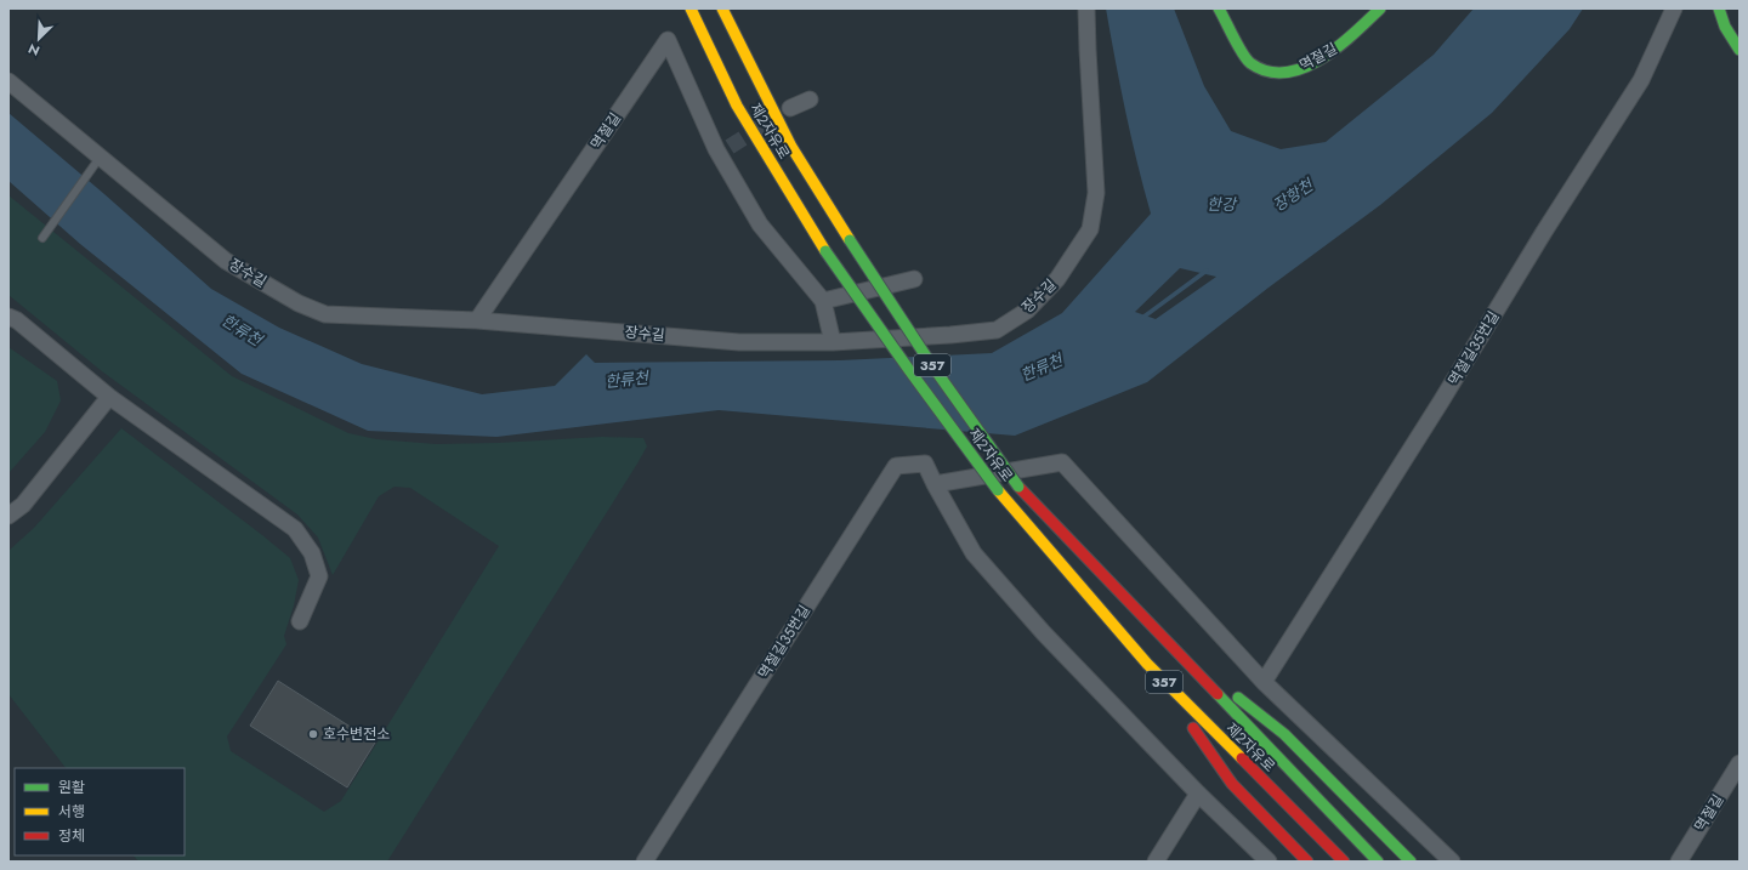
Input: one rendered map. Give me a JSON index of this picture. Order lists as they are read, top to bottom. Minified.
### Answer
{"streets":{"main road":["멱절길","제2자유로","357"],"street":["장수길","멱절길35번길"]},"crossings":[["멱절길","장수길"]],"water":["장항천","한강","한류천"],"places":["호수변전소"],"legend":["원활","서행","정체"],"north":"bottom left"}
